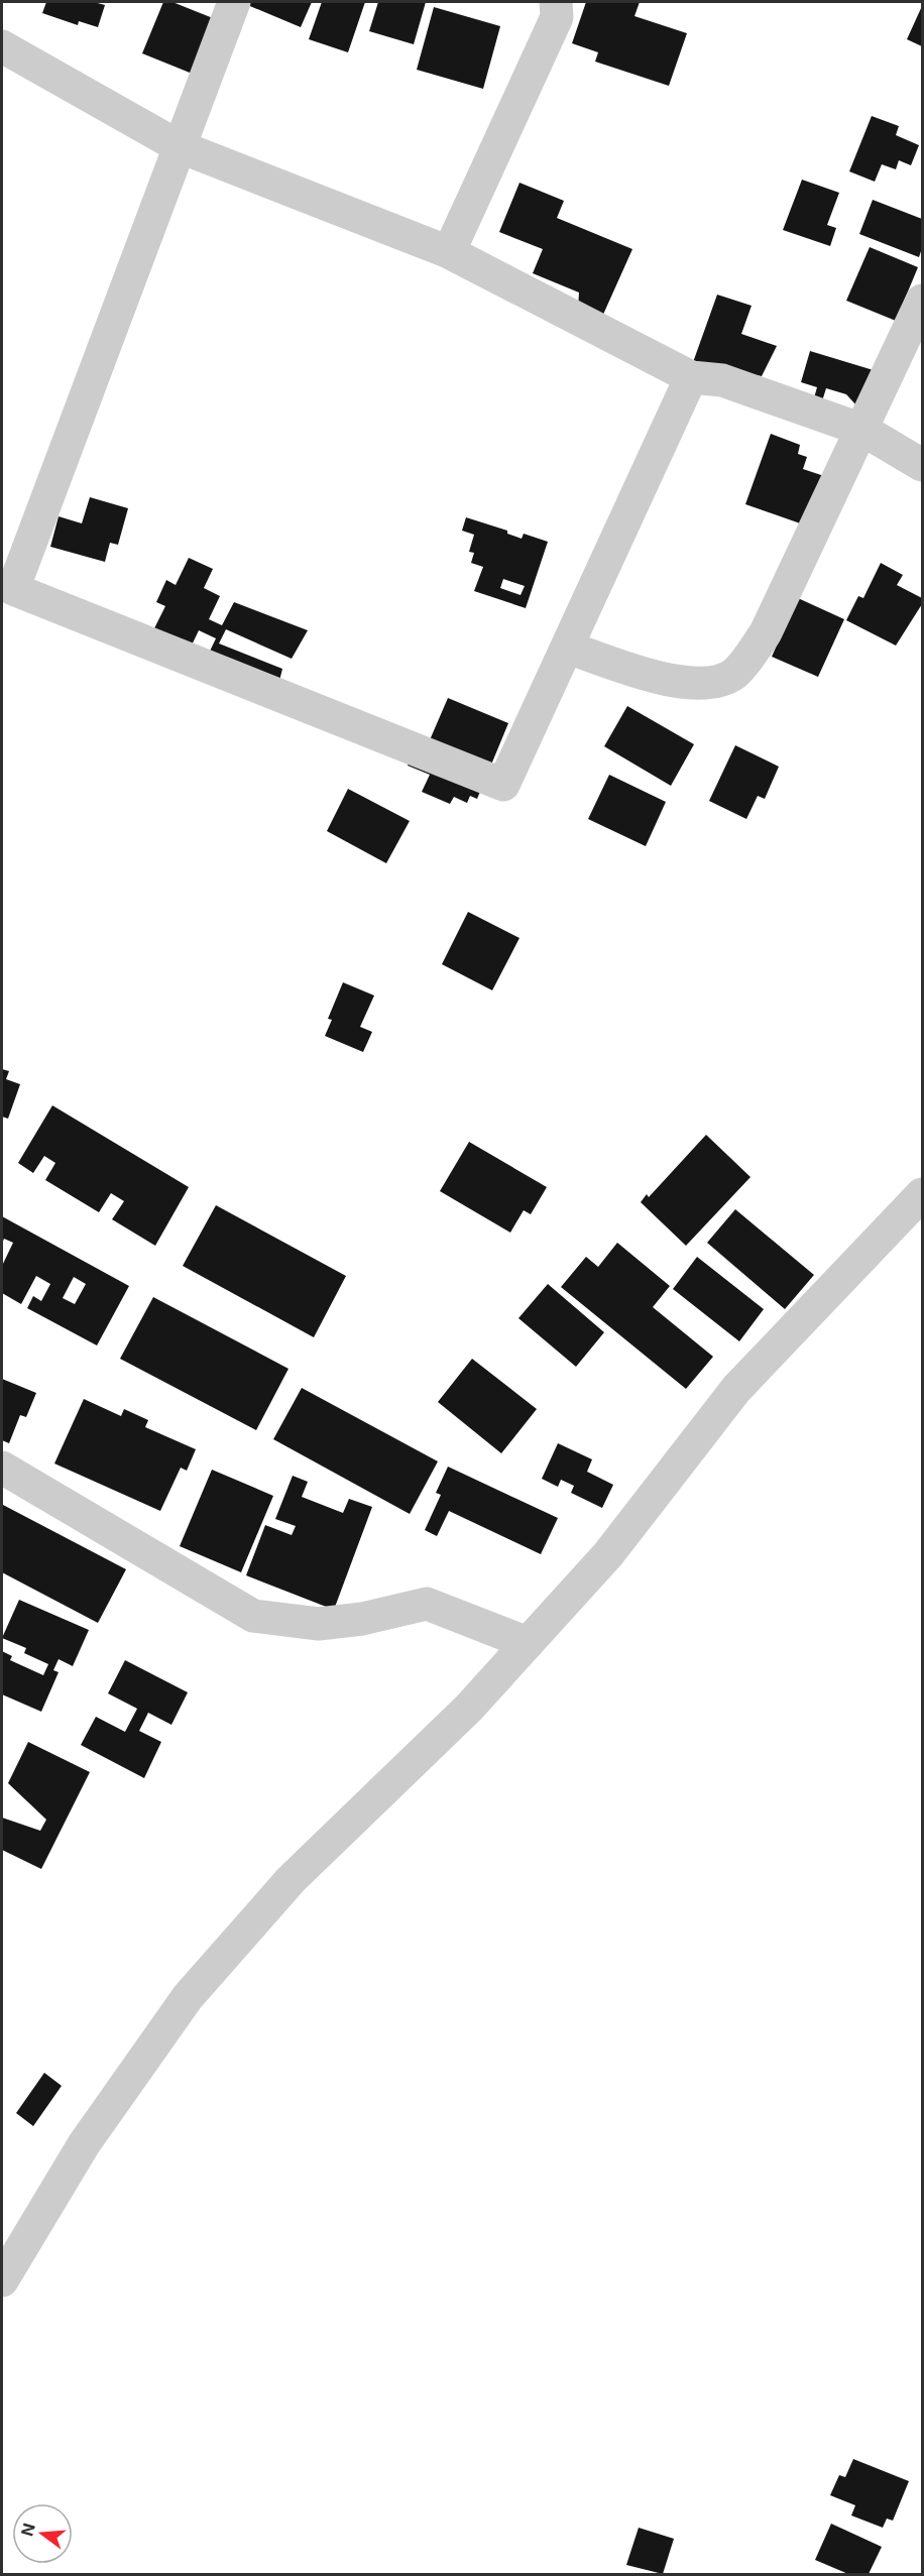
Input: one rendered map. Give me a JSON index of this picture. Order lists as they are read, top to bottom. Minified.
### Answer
{"north":"left"}
